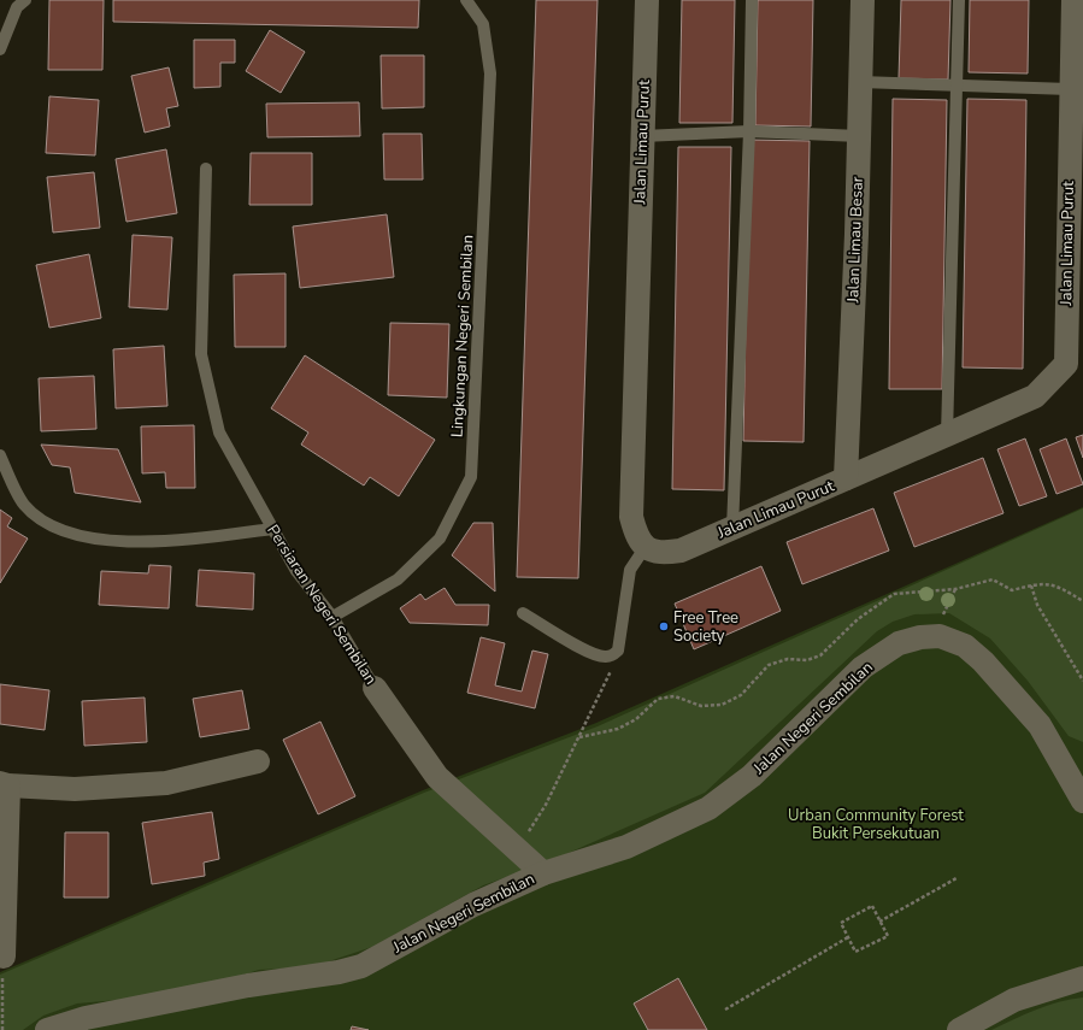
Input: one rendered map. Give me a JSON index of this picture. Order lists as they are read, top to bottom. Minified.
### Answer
{"streets":{"street":["Jalan Limau Purut","Jalan Limau Besar","Persiaran Negeri Sembilan","Jalan Negeri Sembilan"],"lane":["Lingkungan Negeri Sembilan"]},"crossings":[["Jalan Limau Purut","Jalan Limau Besar"],["Lingkungan Negeri Sembilan","Persiaran Negeri Sembilan"],["Persiaran Negeri Sembilan","Jalan Negeri Sembilan"]],"parks":["Urban Community Forest Bukit Persekutuan"],"places":["Free Tree Society"]}
